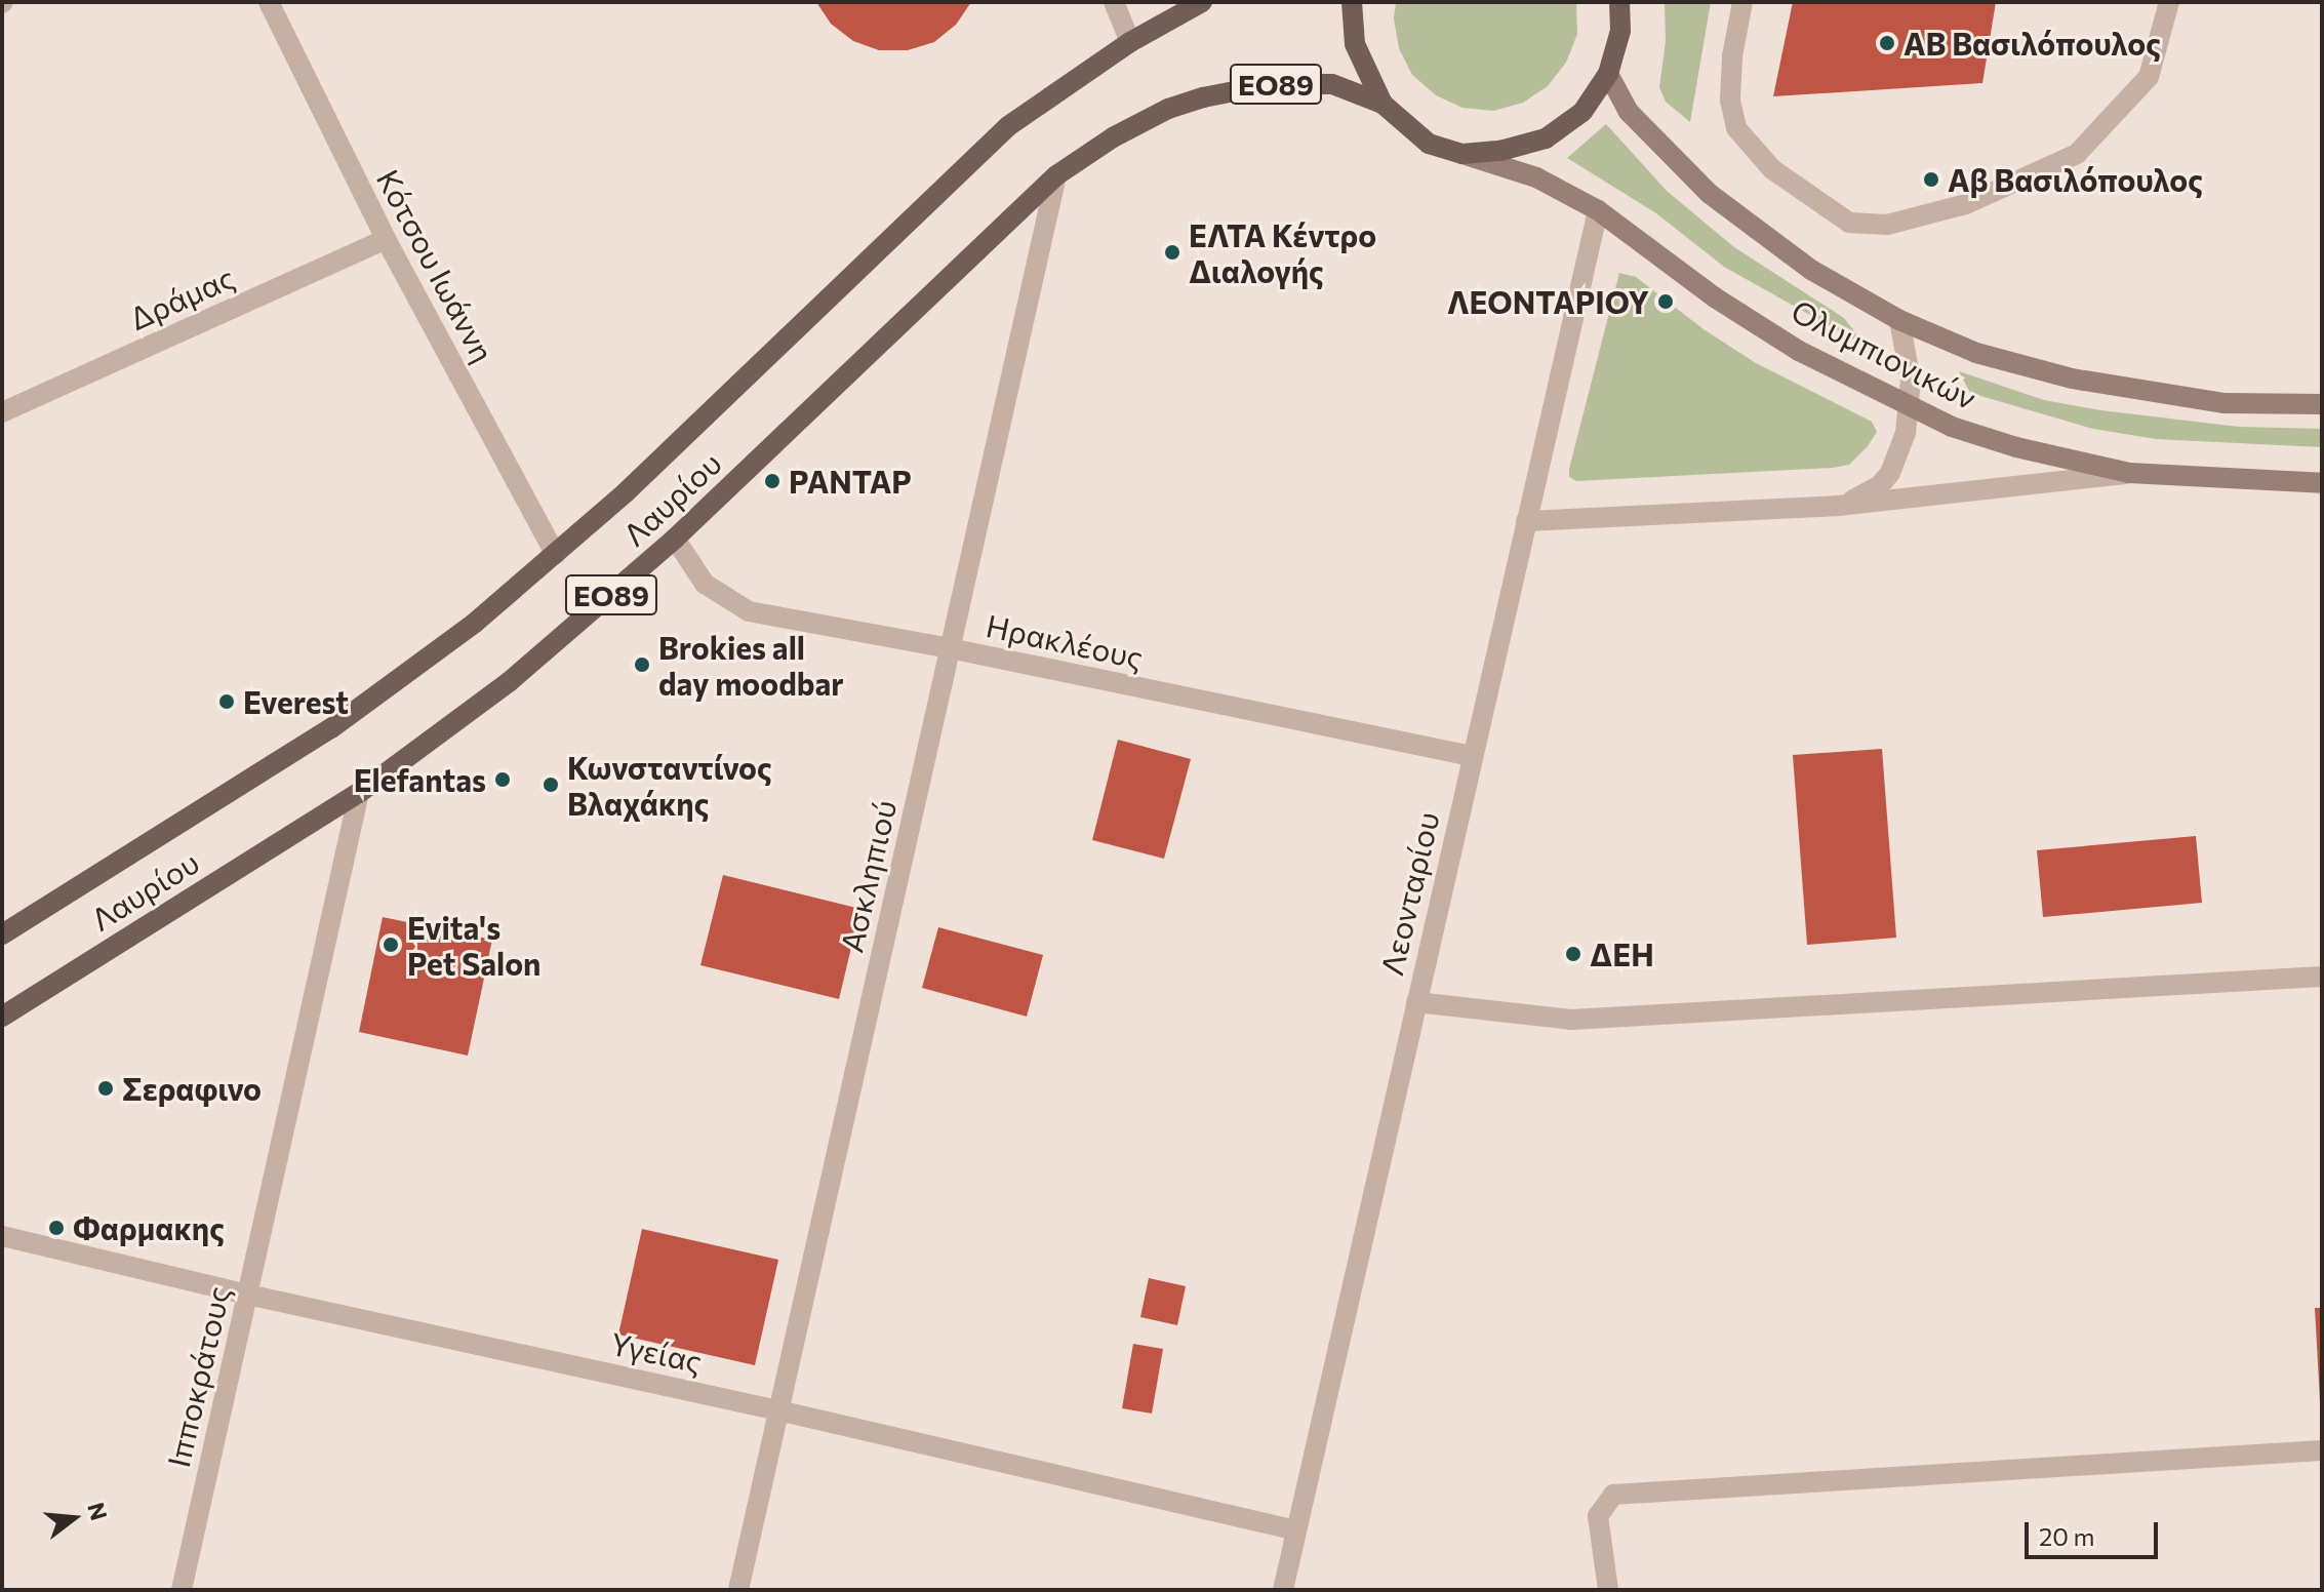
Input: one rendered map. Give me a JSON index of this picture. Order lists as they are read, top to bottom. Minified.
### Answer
{"streets":{"main road":["ΕΟ89","Ολυμπιονικών","Λαυρίου"],"street":["Κότσου Ιωάννη","Δράμας","Ηρακλέους","Ασκληπιού","Λεονταρίου","Υγείας","Ιπποκράτους"]},"crossings":[["Κότσου Ιωάννη","Δράμας"],["Κότσου Ιωάννη","Λαυρίου"],["Ολυμπιονικών","Λαυρίου"],["Ολυμπιονικών","Λεονταρίου"],["Λαυρίου","Ηρακλέους"],["Λαυρίου","Ασκληπιού"],["Λαυρίου","Ιπποκράτους"],["Ηρακλέους","Ασκληπιού"],["Ηρακλέους","Λεονταρίου"],["Ασκληπιού","Υγείας"],["Λεονταρίου","Υγείας"],["Υγείας","Ιπποκράτους"]],"places":["ΑΒ Βασιλόπουλος","Αβ Βασιλόπουλος","ΕΛΤΑ Κέντρο Διαλογής","ΛΕΟΝΤΑΡΙΟΥ","ΡΑΝΤΑΡ","Brokies all day moodbar","Everest","Elefantas","Κωνσταντίνος Βλαχάκης","Evita's Pet Salon","ΔΕΗ","Σεραφινο","Φαρμακης"],"scale_bar":"20 m","north":"right"}
